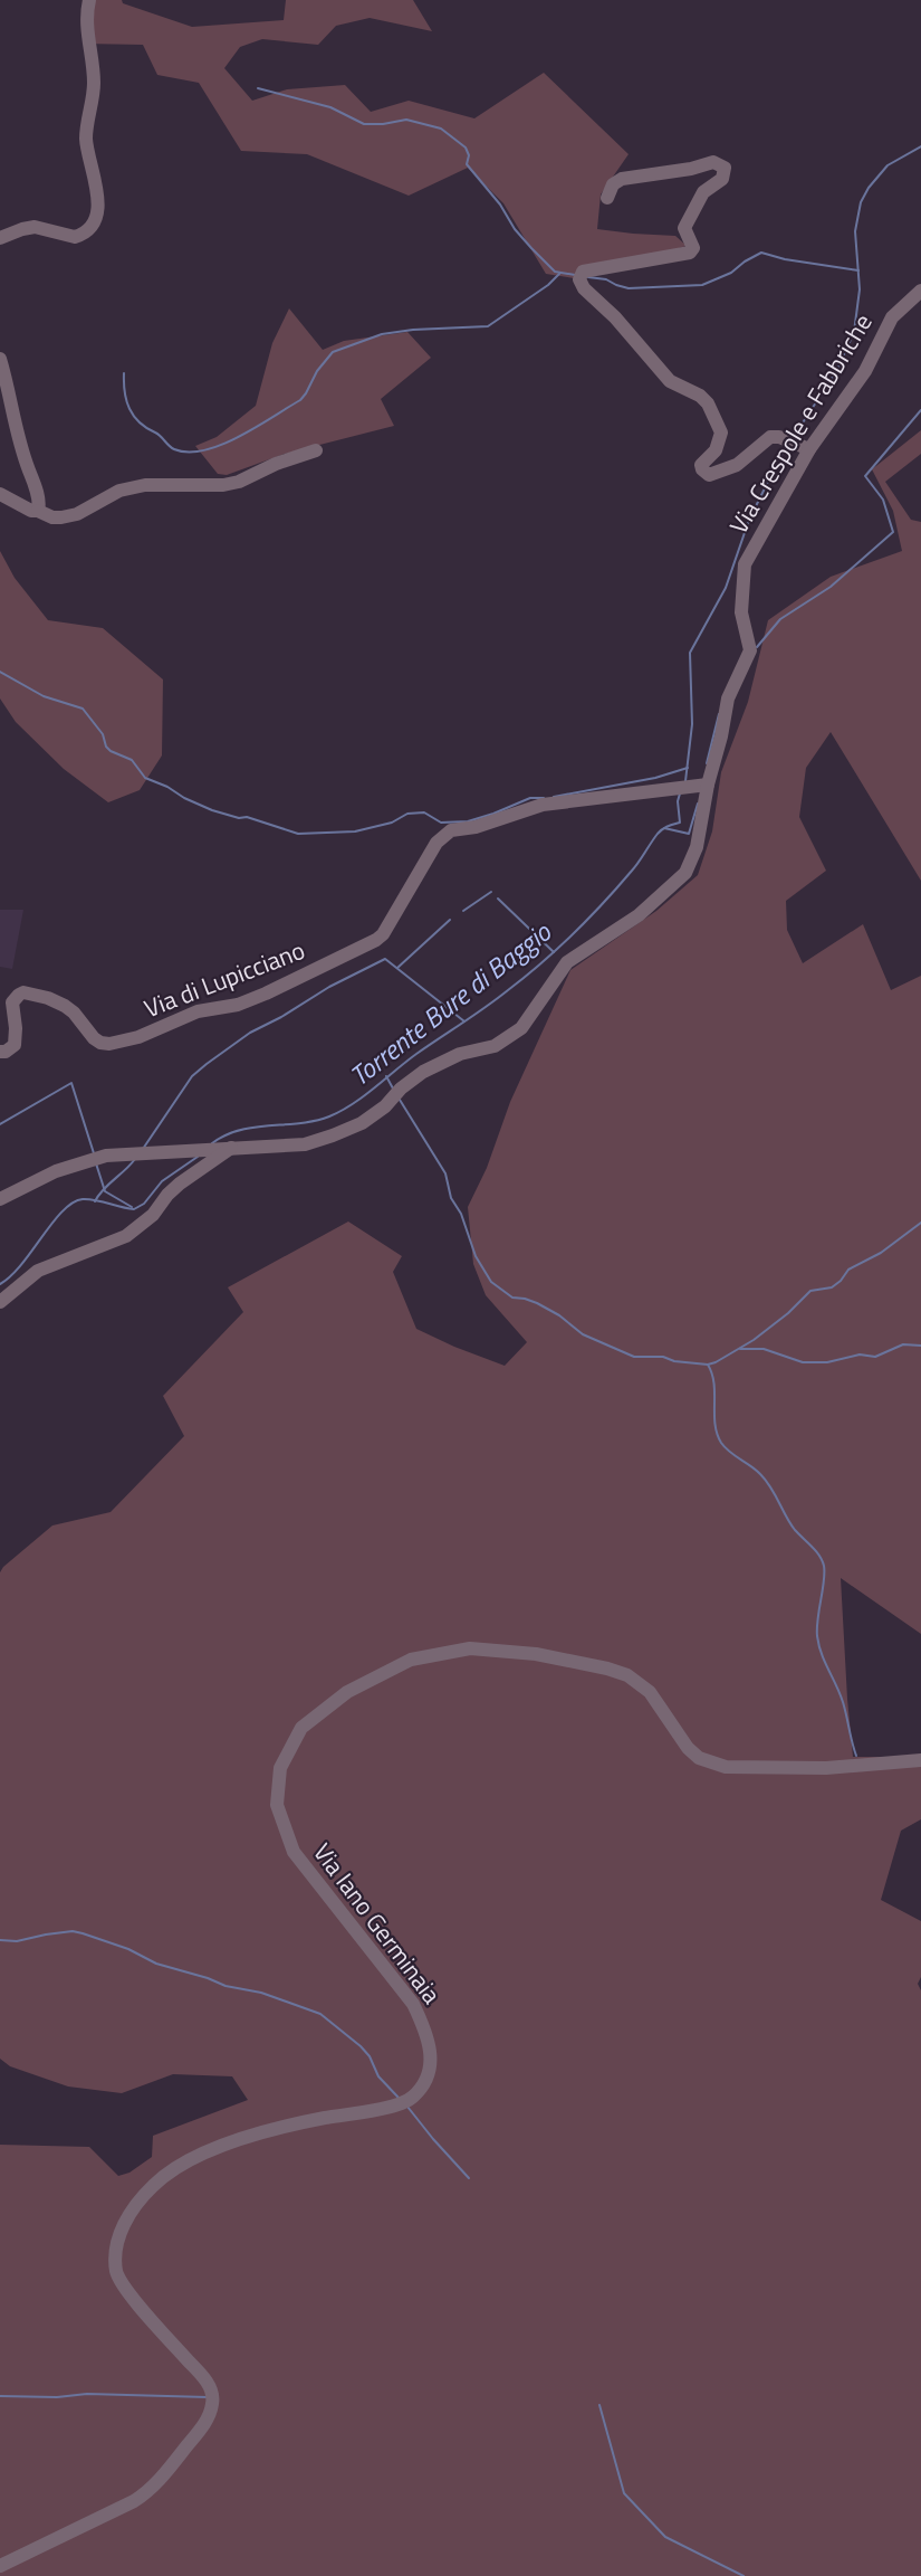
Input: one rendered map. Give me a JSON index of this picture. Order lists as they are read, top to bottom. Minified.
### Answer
{"streets":{"street":["Via Crespole e Fabbriche","Via di Lupicciano","Via Iano Germinaia"]},"crossings":[["Via Crespole e Fabbriche","Via di Lupicciano"]],"water":["Torrente Bure di Baggio"]}
